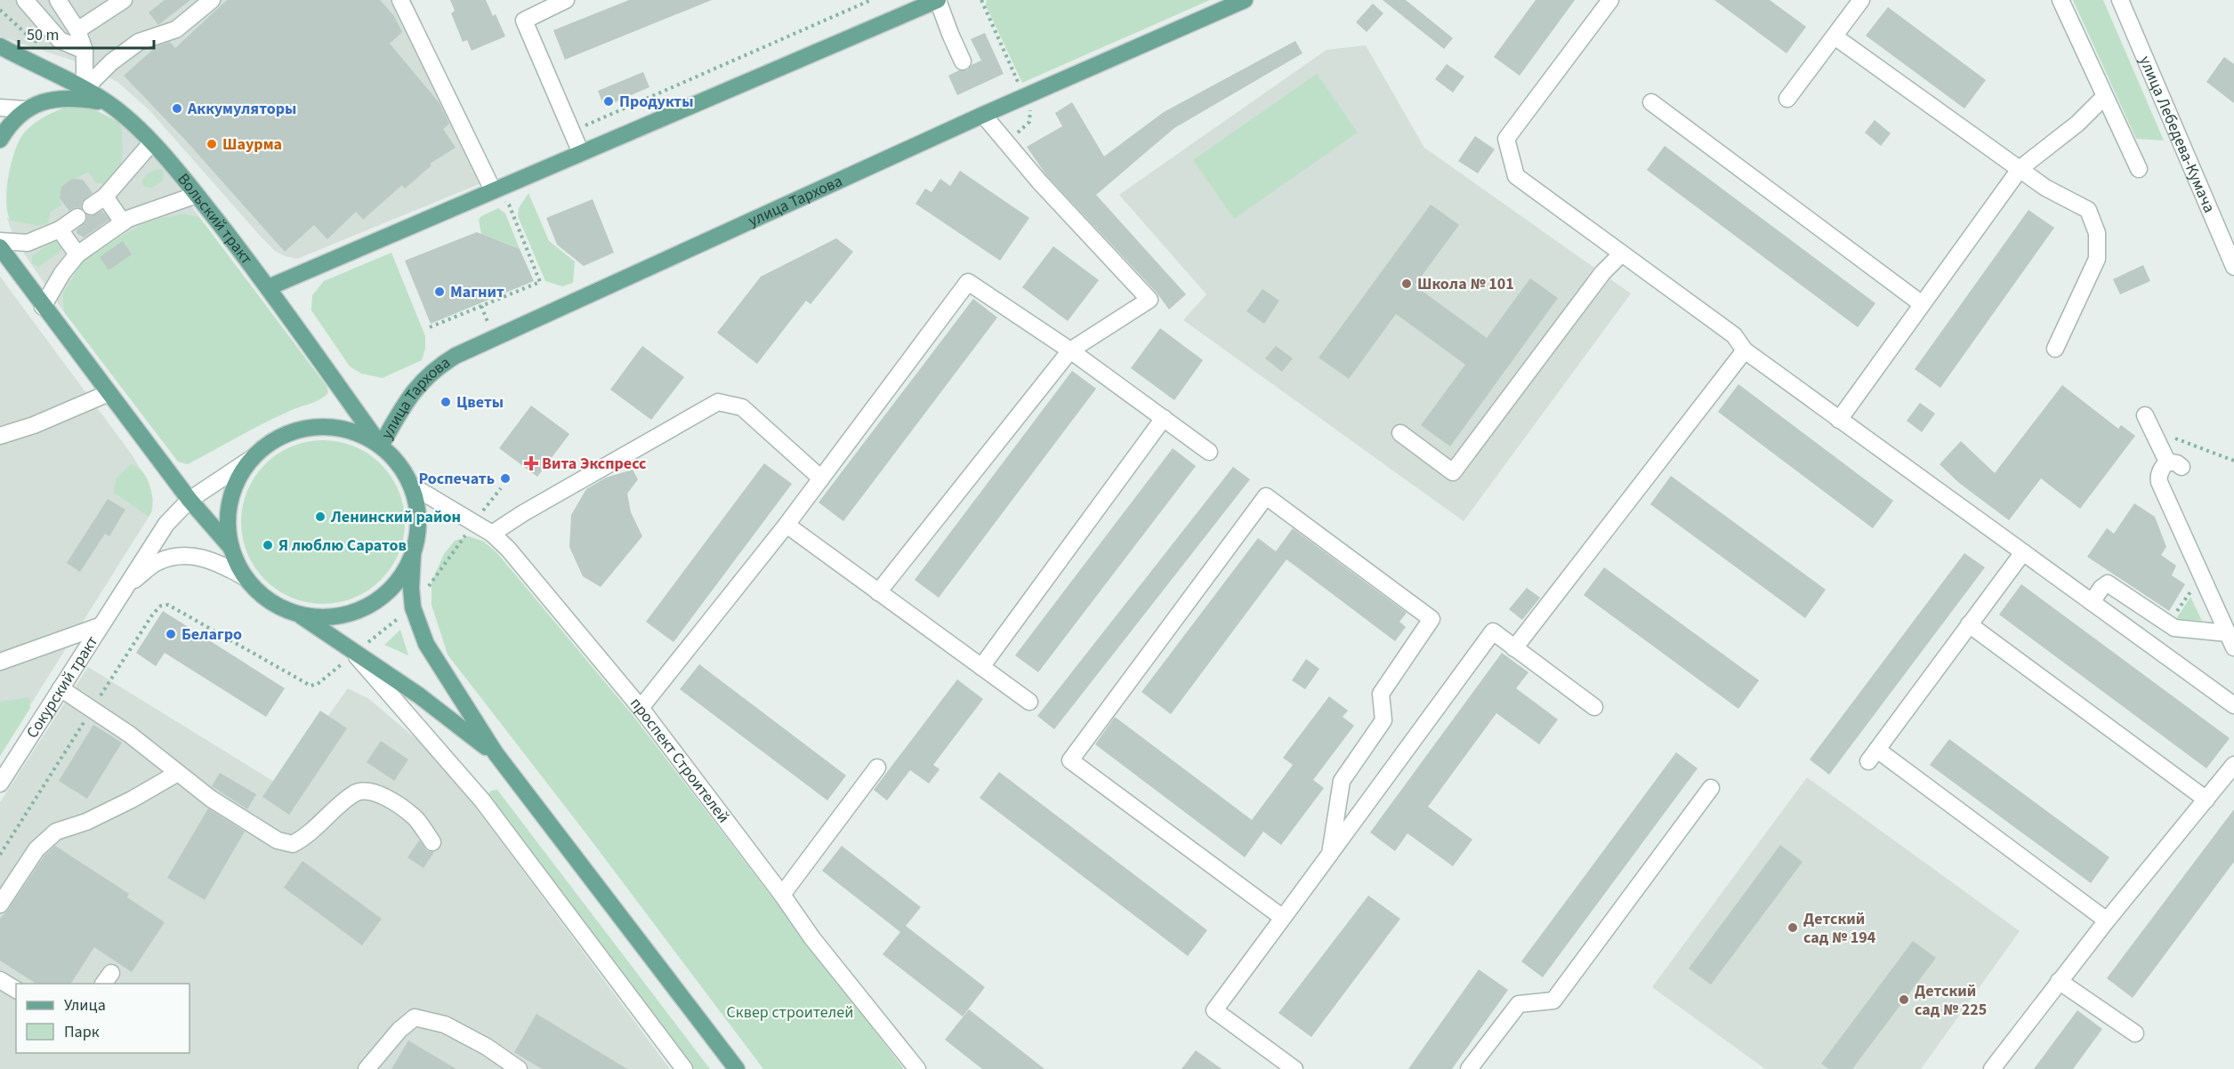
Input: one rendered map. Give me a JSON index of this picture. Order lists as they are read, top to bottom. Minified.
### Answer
{"streets":{"main road":["улица Тархова","Вольский тракт"],"street":["улица Лебедева-Кумача","Сокурский тракт","проспект Строителей"]},"crossings":[["улица Тархова","Вольский тракт"],["улица Тархова","Сокурский тракт"],["улица Тархова","проспект Строителей"],["Вольский тракт","Сокурский тракт"],["Вольский тракт","проспект Строителей"],["Сокурский тракт","проспект Строителей"]],"parks":["Cквер cтроителей"],"places":{"other":["Продукты","Аккумуляторы","Шаурма","Школа № 101","Магнит","Цветы","Роспечать","Ленинский район","Я люблю Саратов","Белагро","Детский сад № 194","Детский сад № 225"],"health":["Вита Экспресс"]},"legend":["Улица","Парк"],"scale_bar":"50 m"}
